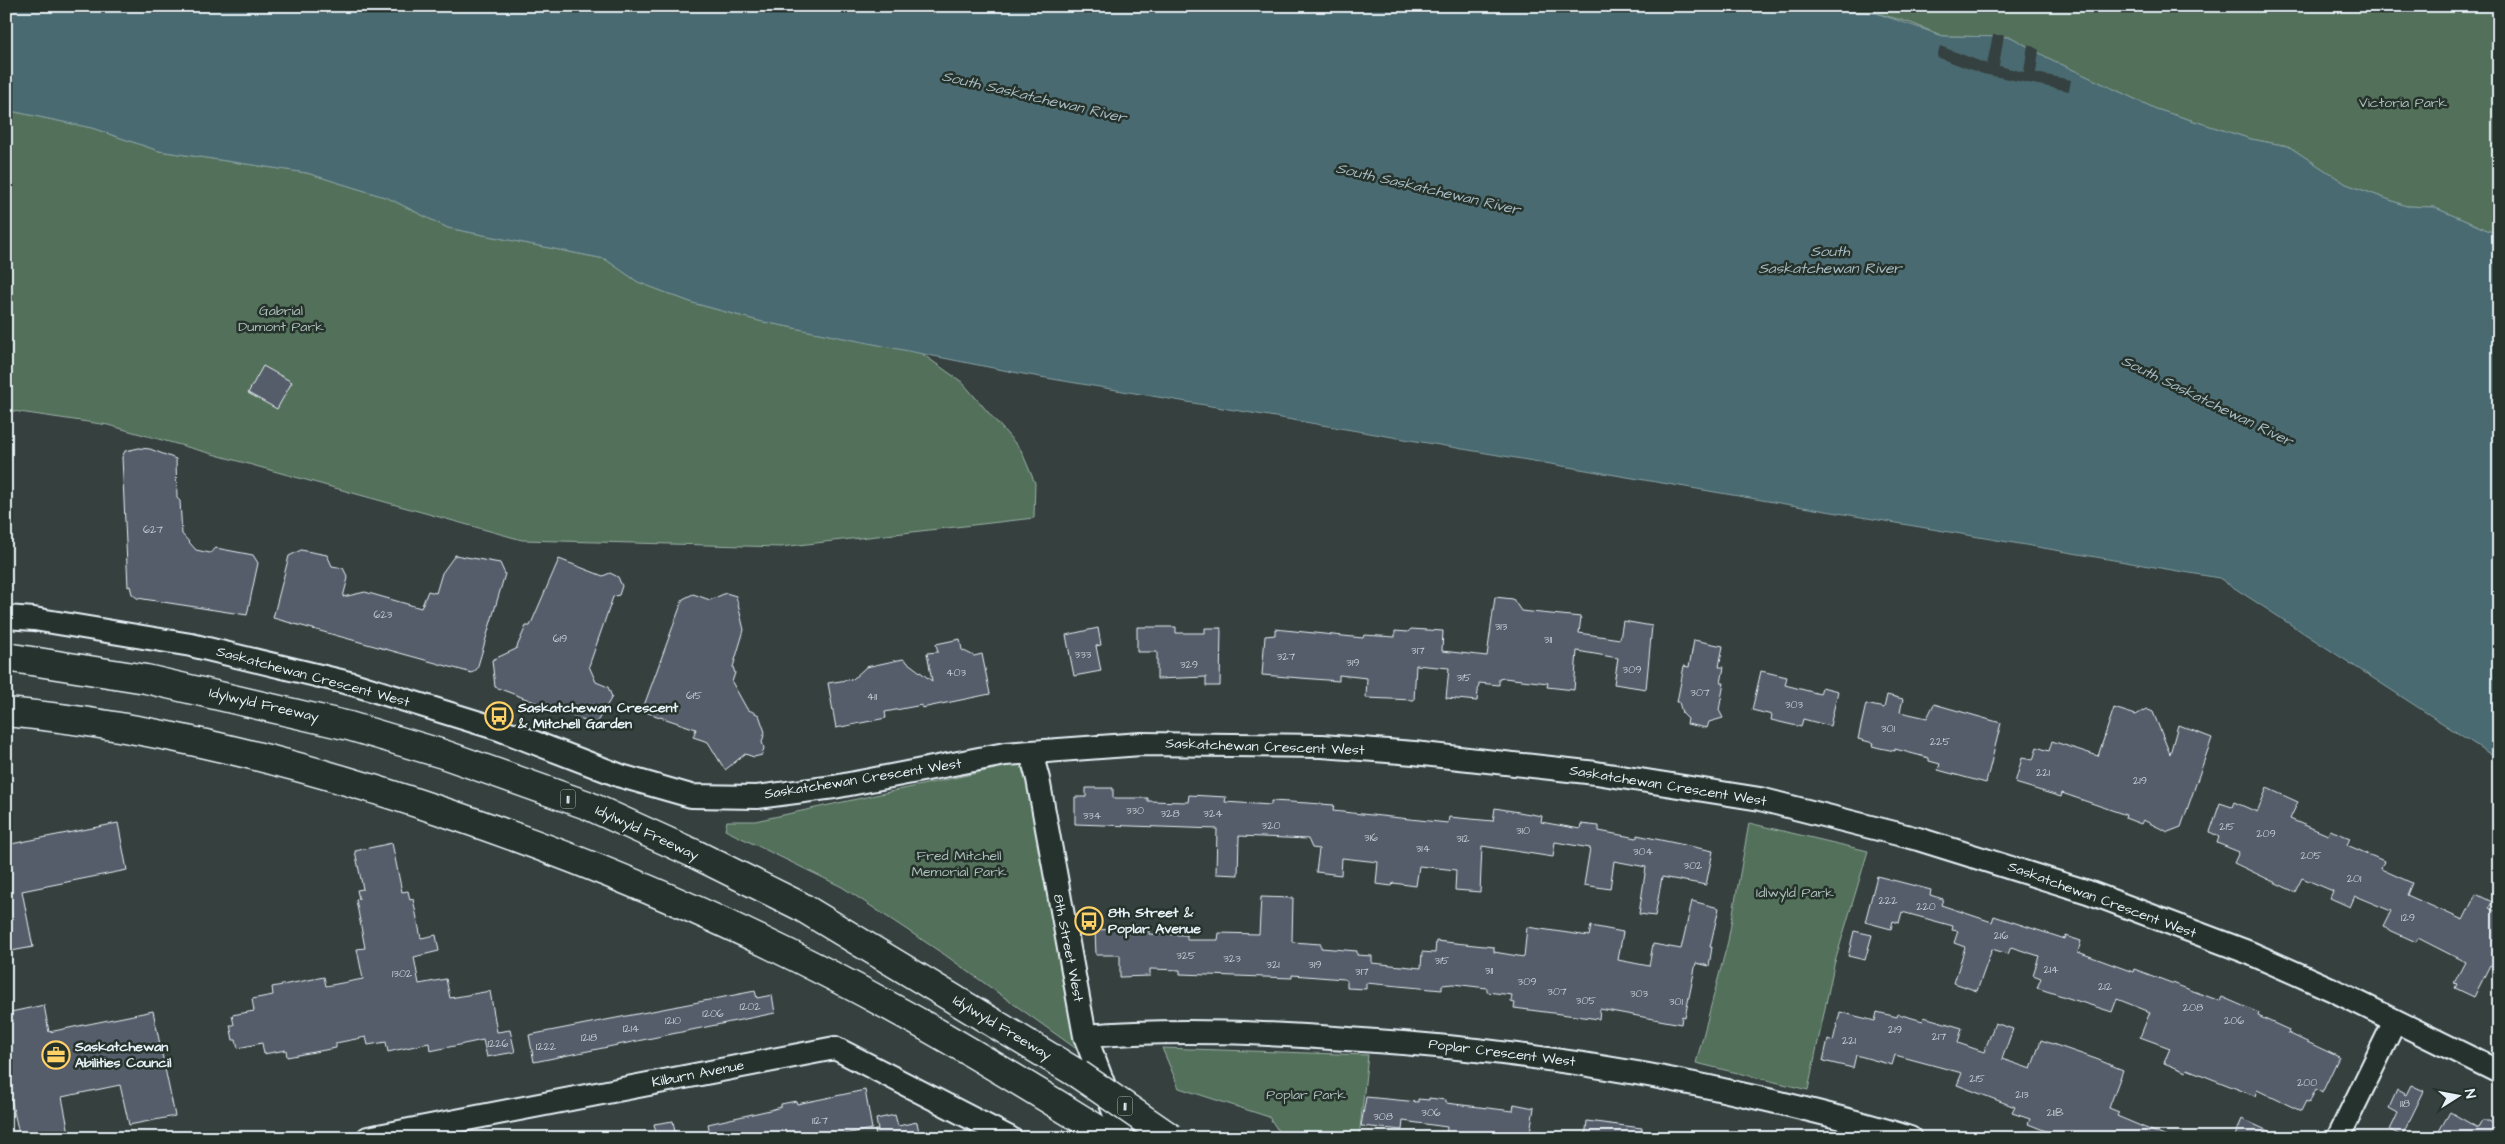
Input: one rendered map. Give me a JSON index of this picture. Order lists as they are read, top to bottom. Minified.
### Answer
{"streets":{"highway":["Idylwyld Freeway","11"],"street":["Saskatchewan Crescent West","8th Street West","Poplar Crescent West","Kilburn Avenue"]},"crossings":[["Saskatchewan Crescent West","8th Street West"],["8th Street West","Poplar Crescent West"]],"water":["South Saskatchewan River"],"parks":["Victoria Park","Gabrial Dumont Park","Fred Mitchell Memorial Park","Idlwyld Park","Poplar Park"],"places":{"bus stop":["Saskatchewan Crescent & Mitchell Garden","8th Street & Poplar Avenue"],"office":["Saskatchewan Abilities Council"]},"house_numbers":["627","623","313","619","311","317","333","327","319","329","309","403","315","307","615","411","303","301","225","221","219","330","328","324","334","320","215","310","209","316","312","314","304","205","302","201","222","220","129","216","325","323","315","321","319","214","311","317","1302","309","212","307","303","305","301","1202","208","1206","1210","206","1214","219","217","1218","221","1226","1222","215","200","213","118","306","211B","308","1127"],"north":"right"}
